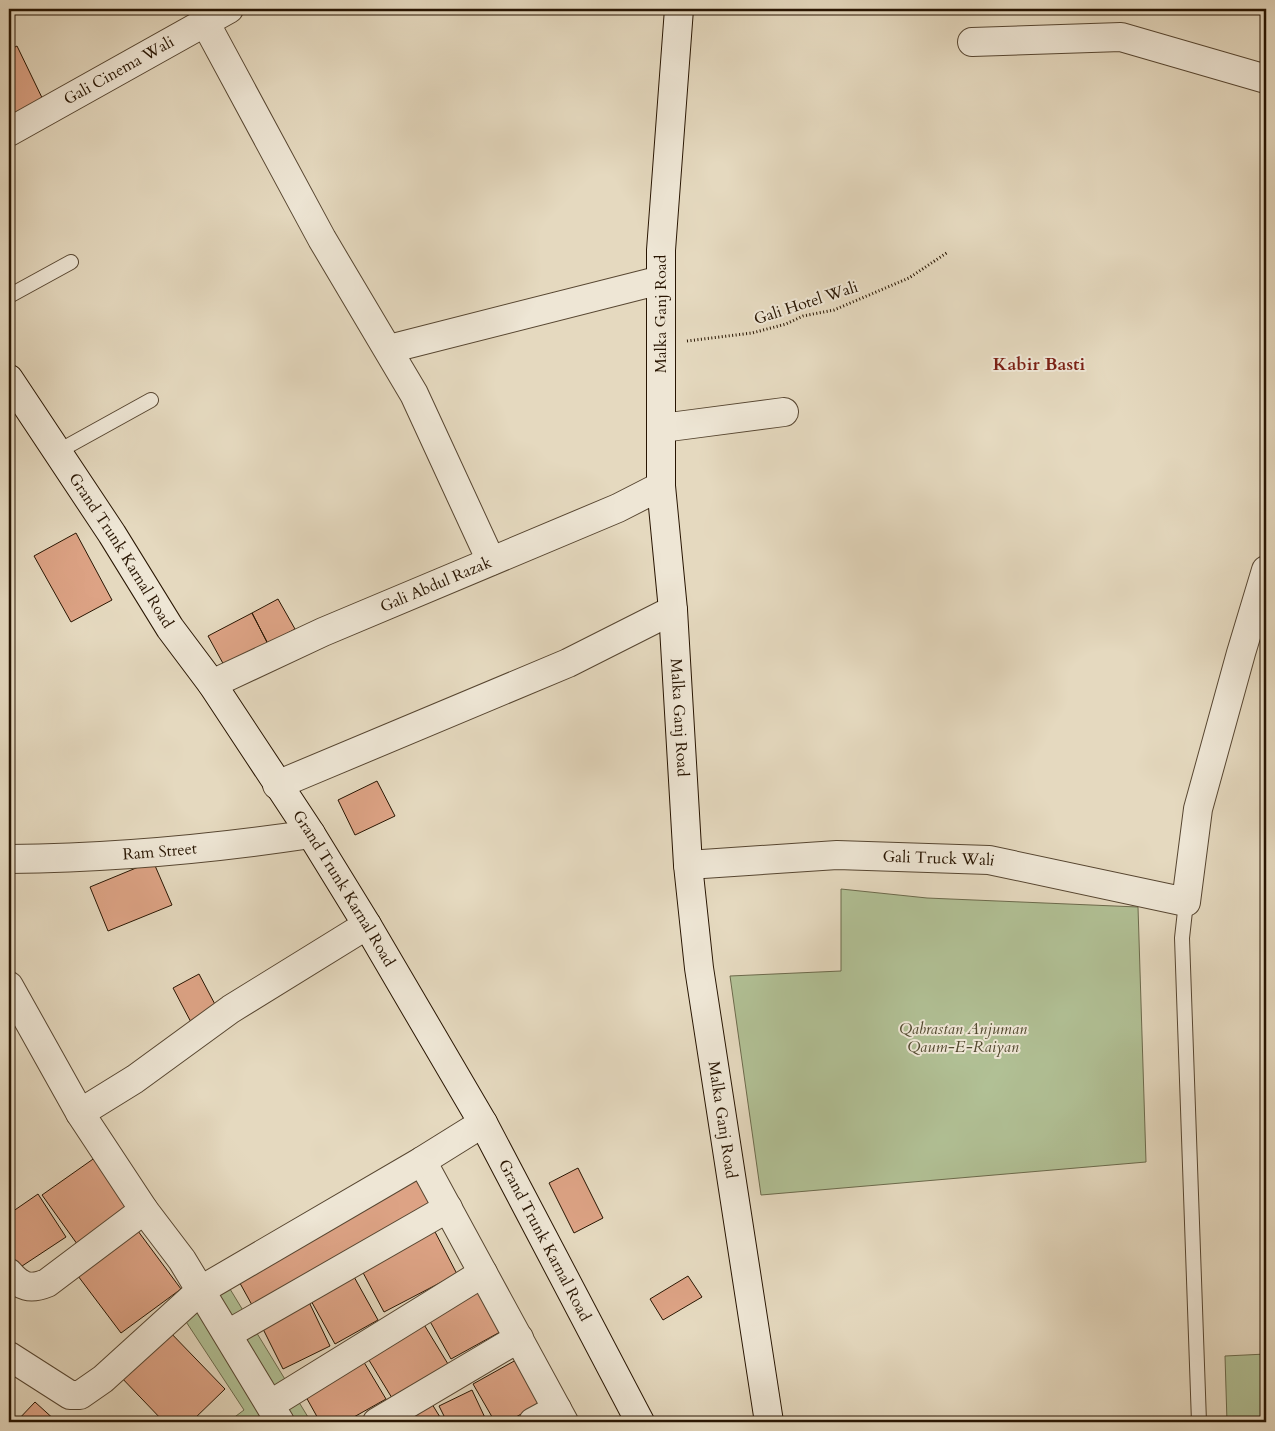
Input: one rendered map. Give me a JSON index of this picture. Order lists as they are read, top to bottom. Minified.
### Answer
{"streets":{"street":["Gali Cinema Wali","Malka Ganj Road","Grand Trunk Karnal Road","Gali Abdul Razak","Ram Street","Gali Truck Wali"],"path":["Gali Hotel Wali"]},"crossings":[["Gali Hotel Wali","Malka Ganj Road"],["Malka Ganj Road","Gali Abdul Razak"],["Malka Ganj Road","Gali Truck Wali"],["Grand Trunk Karnal Road","Gali Abdul Razak"],["Grand Trunk Karnal Road","Ram Street"]],"districts":["Kabir Basti"],"parks":["Qabrastan Anjuman Qaum-E-Raiyan"]}
